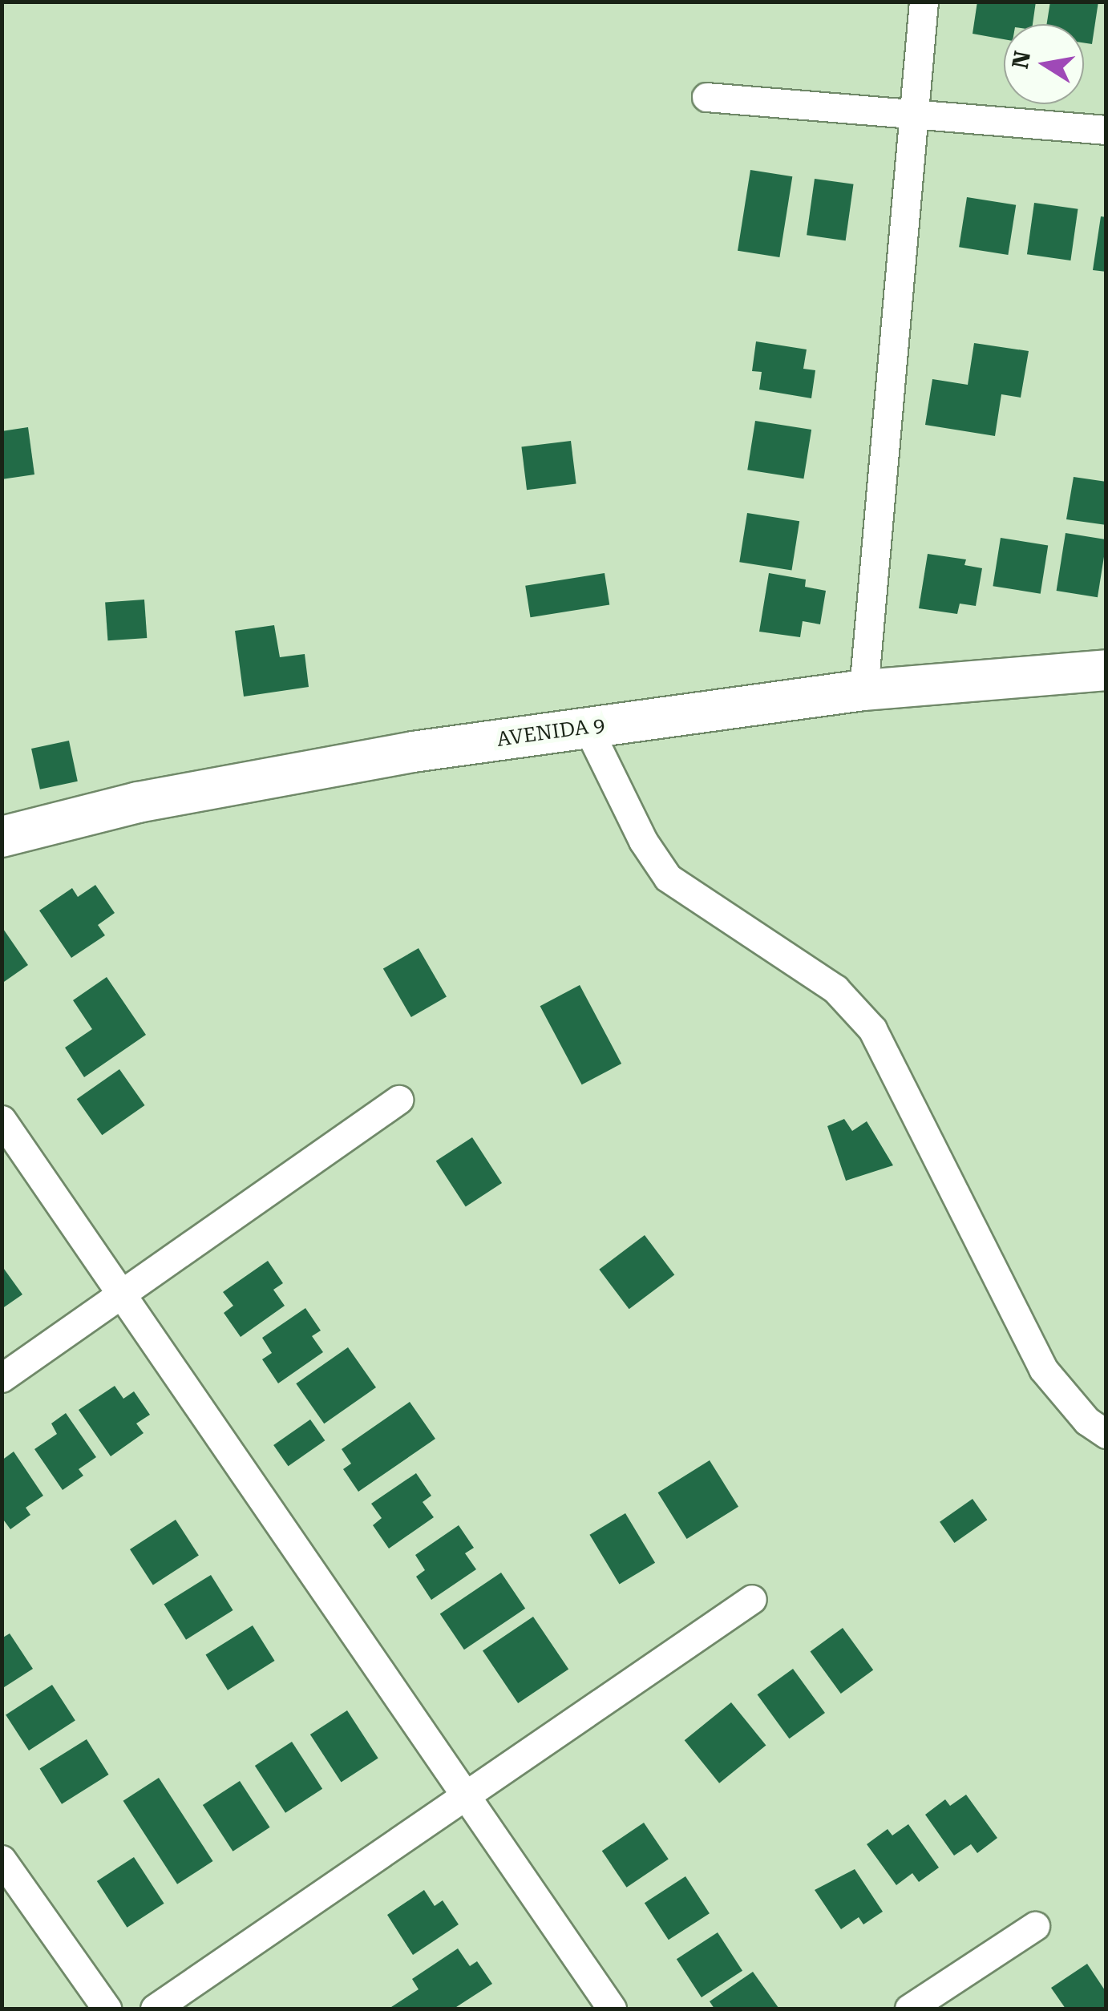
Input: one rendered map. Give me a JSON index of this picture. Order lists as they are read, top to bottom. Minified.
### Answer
{"streets":{"main road":["AVENIDA 9"]},"north":"left"}
